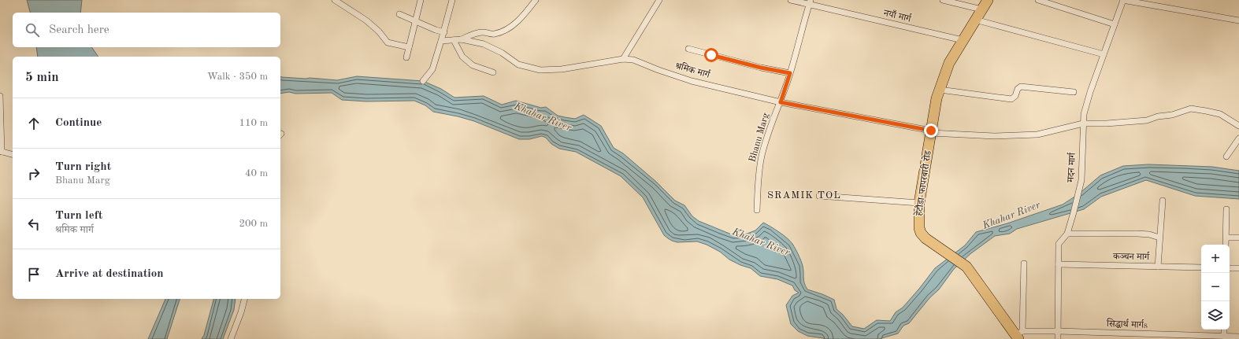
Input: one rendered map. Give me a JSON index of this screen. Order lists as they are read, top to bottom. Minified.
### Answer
{"streets":{"highway":["हेटौडा-फापरबारी रोड"],"street":["नयाँ मार्ग","श्रमिक मार्ग","Bhanu Marg","मदन मार्ग","कञ्चन मार्ग","सिद्धार्थ मार्गs"]},"crossings":[["नयाँ मार्ग","Bhanu Marg"],["नयाँ मार्ग","हेटौडा-फापरबारी रोड"],["श्रमिक मार्ग","Bhanu Marg"],["श्रमिक मार्ग","मदन मार्ग"],["श्रमिक मार्ग","हेटौडा-फापरबारी रोड"],["मदन मार्ग","कञ्चन मार्ग"],["मदन मार्ग","सिद्धार्थ मार्गs"],["हेटौडा-फापरबारी रोड","सिद्धार्थ मार्गs"]],"districts":["SRAMIK TOL"],"water":["Khahar River"],"page":{"search":"Search here","heading":["5 min","Walk · 350 m"],"list":[["Continue","110 m"],["Turn right","Bhanu Marg","40 m"],["Turn left","श्रमिक मार्ग","200 m"],"Arrive at destination"],"map_buttons":["+","−"]}}
